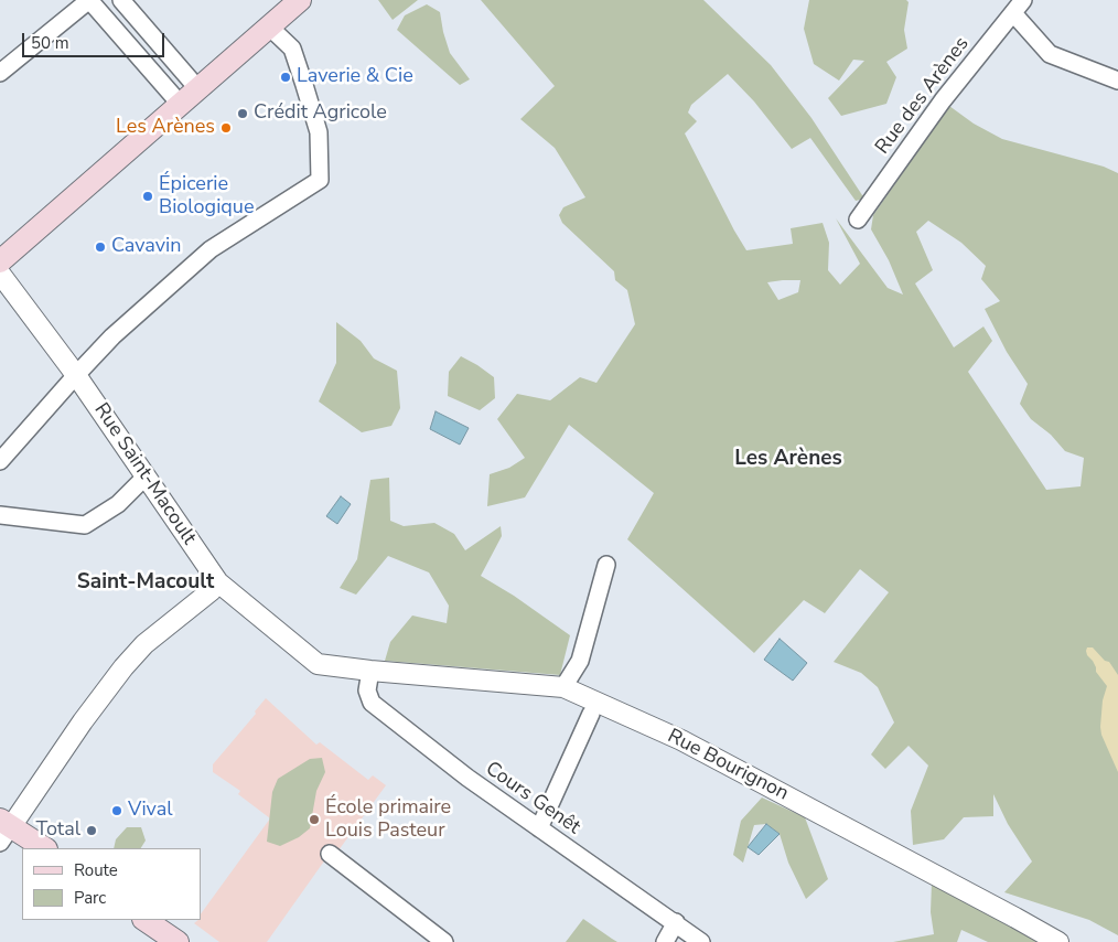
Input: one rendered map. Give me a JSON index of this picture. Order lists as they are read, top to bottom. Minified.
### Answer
{"streets":{"street":["Rue des Arènes","Rue Saint-Macoult","Rue Bourignon","Cours Genêt"]},"crossings":[["Rue Saint-Macoult","Rue Bourignon"],["Rue Saint-Macoult","Cours Genêt"],["Rue Bourignon","Cours Genêt"]],"districts":["Les Arènes","Saint-Macoult"],"places":["Laverie & Cie","Crédit Agricole","Les Arènes","Épicerie Biologique","Cavavin","Vival","École primaire Louis Pasteur","Total"],"legend":["Route","Parc"],"scale_bar":"50 m"}
